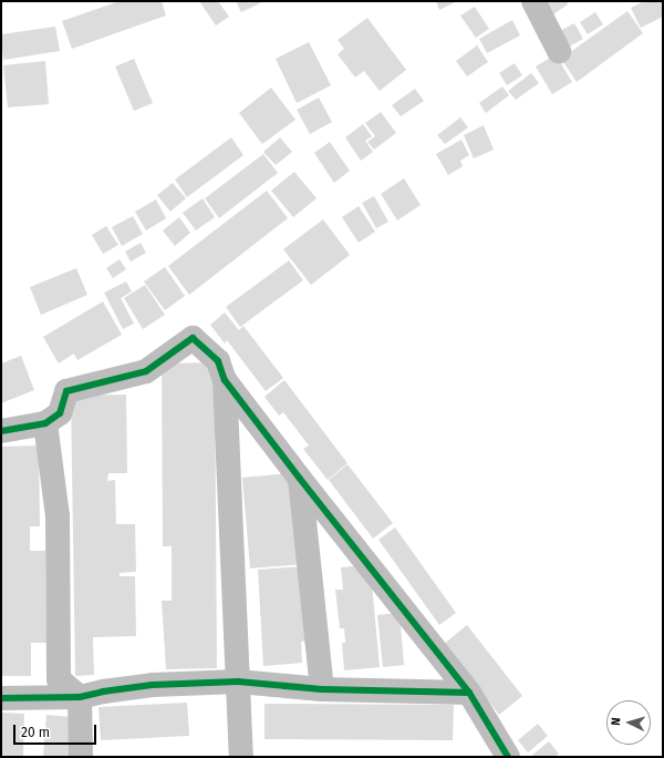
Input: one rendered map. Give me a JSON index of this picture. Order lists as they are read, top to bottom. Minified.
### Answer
{"scale_bar":"20 m","north":"left"}
